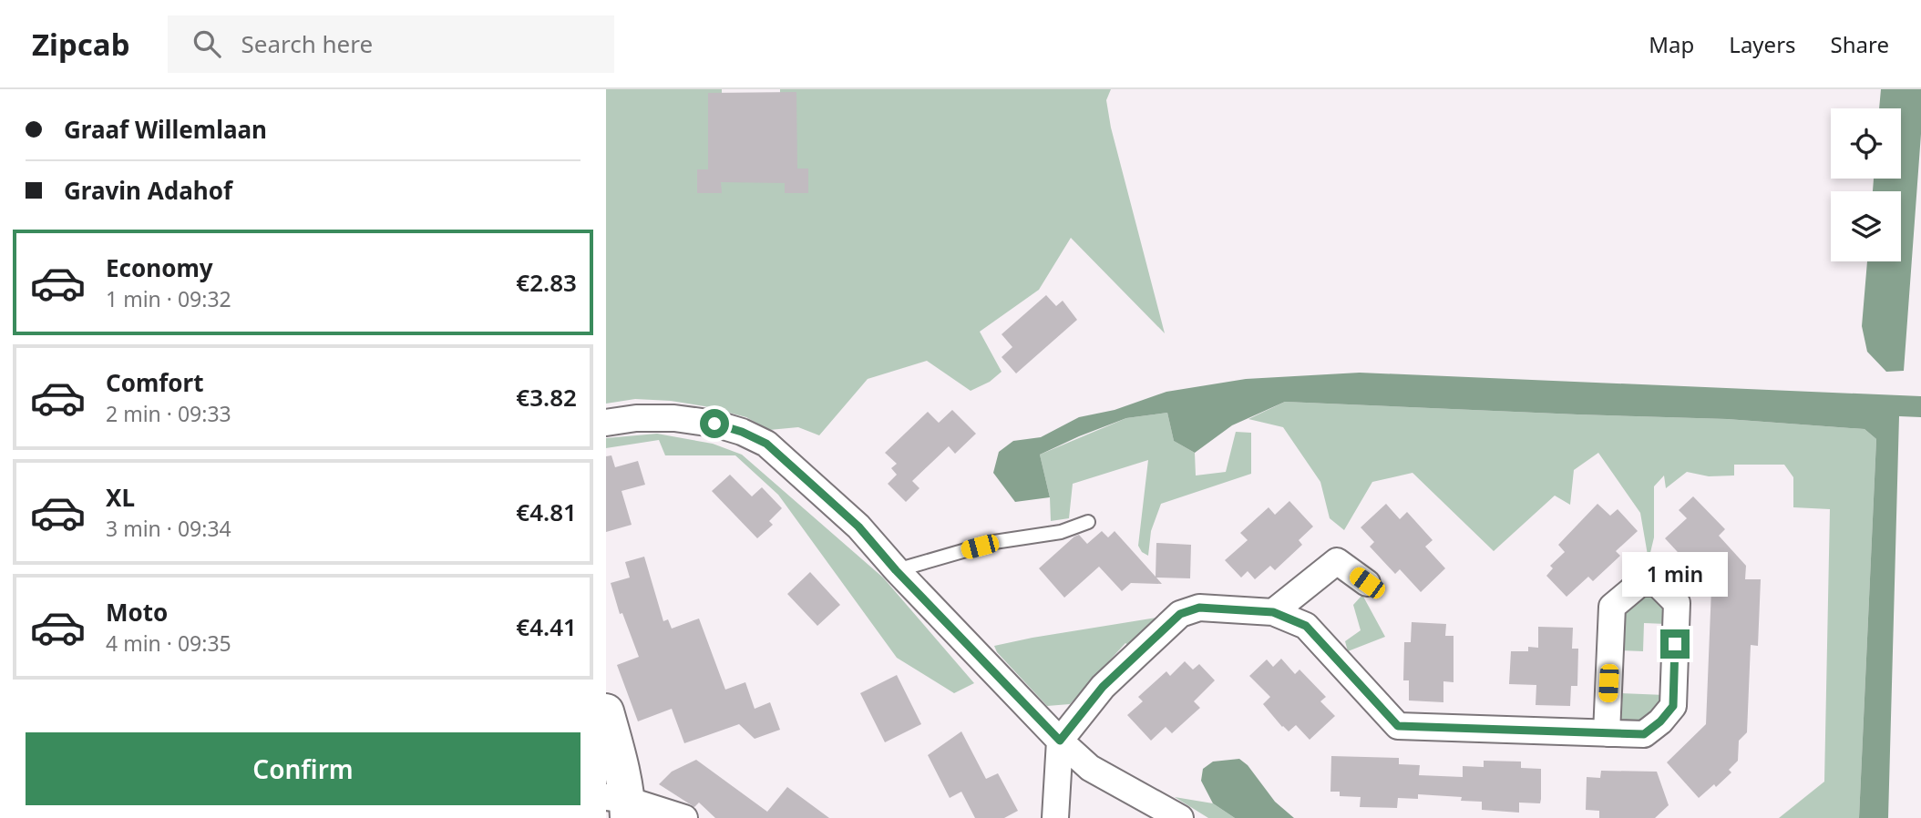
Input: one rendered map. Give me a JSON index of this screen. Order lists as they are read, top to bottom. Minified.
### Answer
{"page":{"header":"Zipcab","search":"Search here","nav":["Map","Layers","Share"],"banner":["Graaf Willemlaan","Gravin Adahof"],"list":[{"name":"Economy","note":"1 min · 09:32","value":"€2.83"},{"name":"Comfort","note":"2 min · 09:33","value":"€3.82"},{"name":"XL","note":"3 min · 09:34","value":"€4.81"},{"name":"Moto","note":"4 min · 09:35","value":"€4.41"}],"bubble":"1 min","buttons":"Confirm"}}
